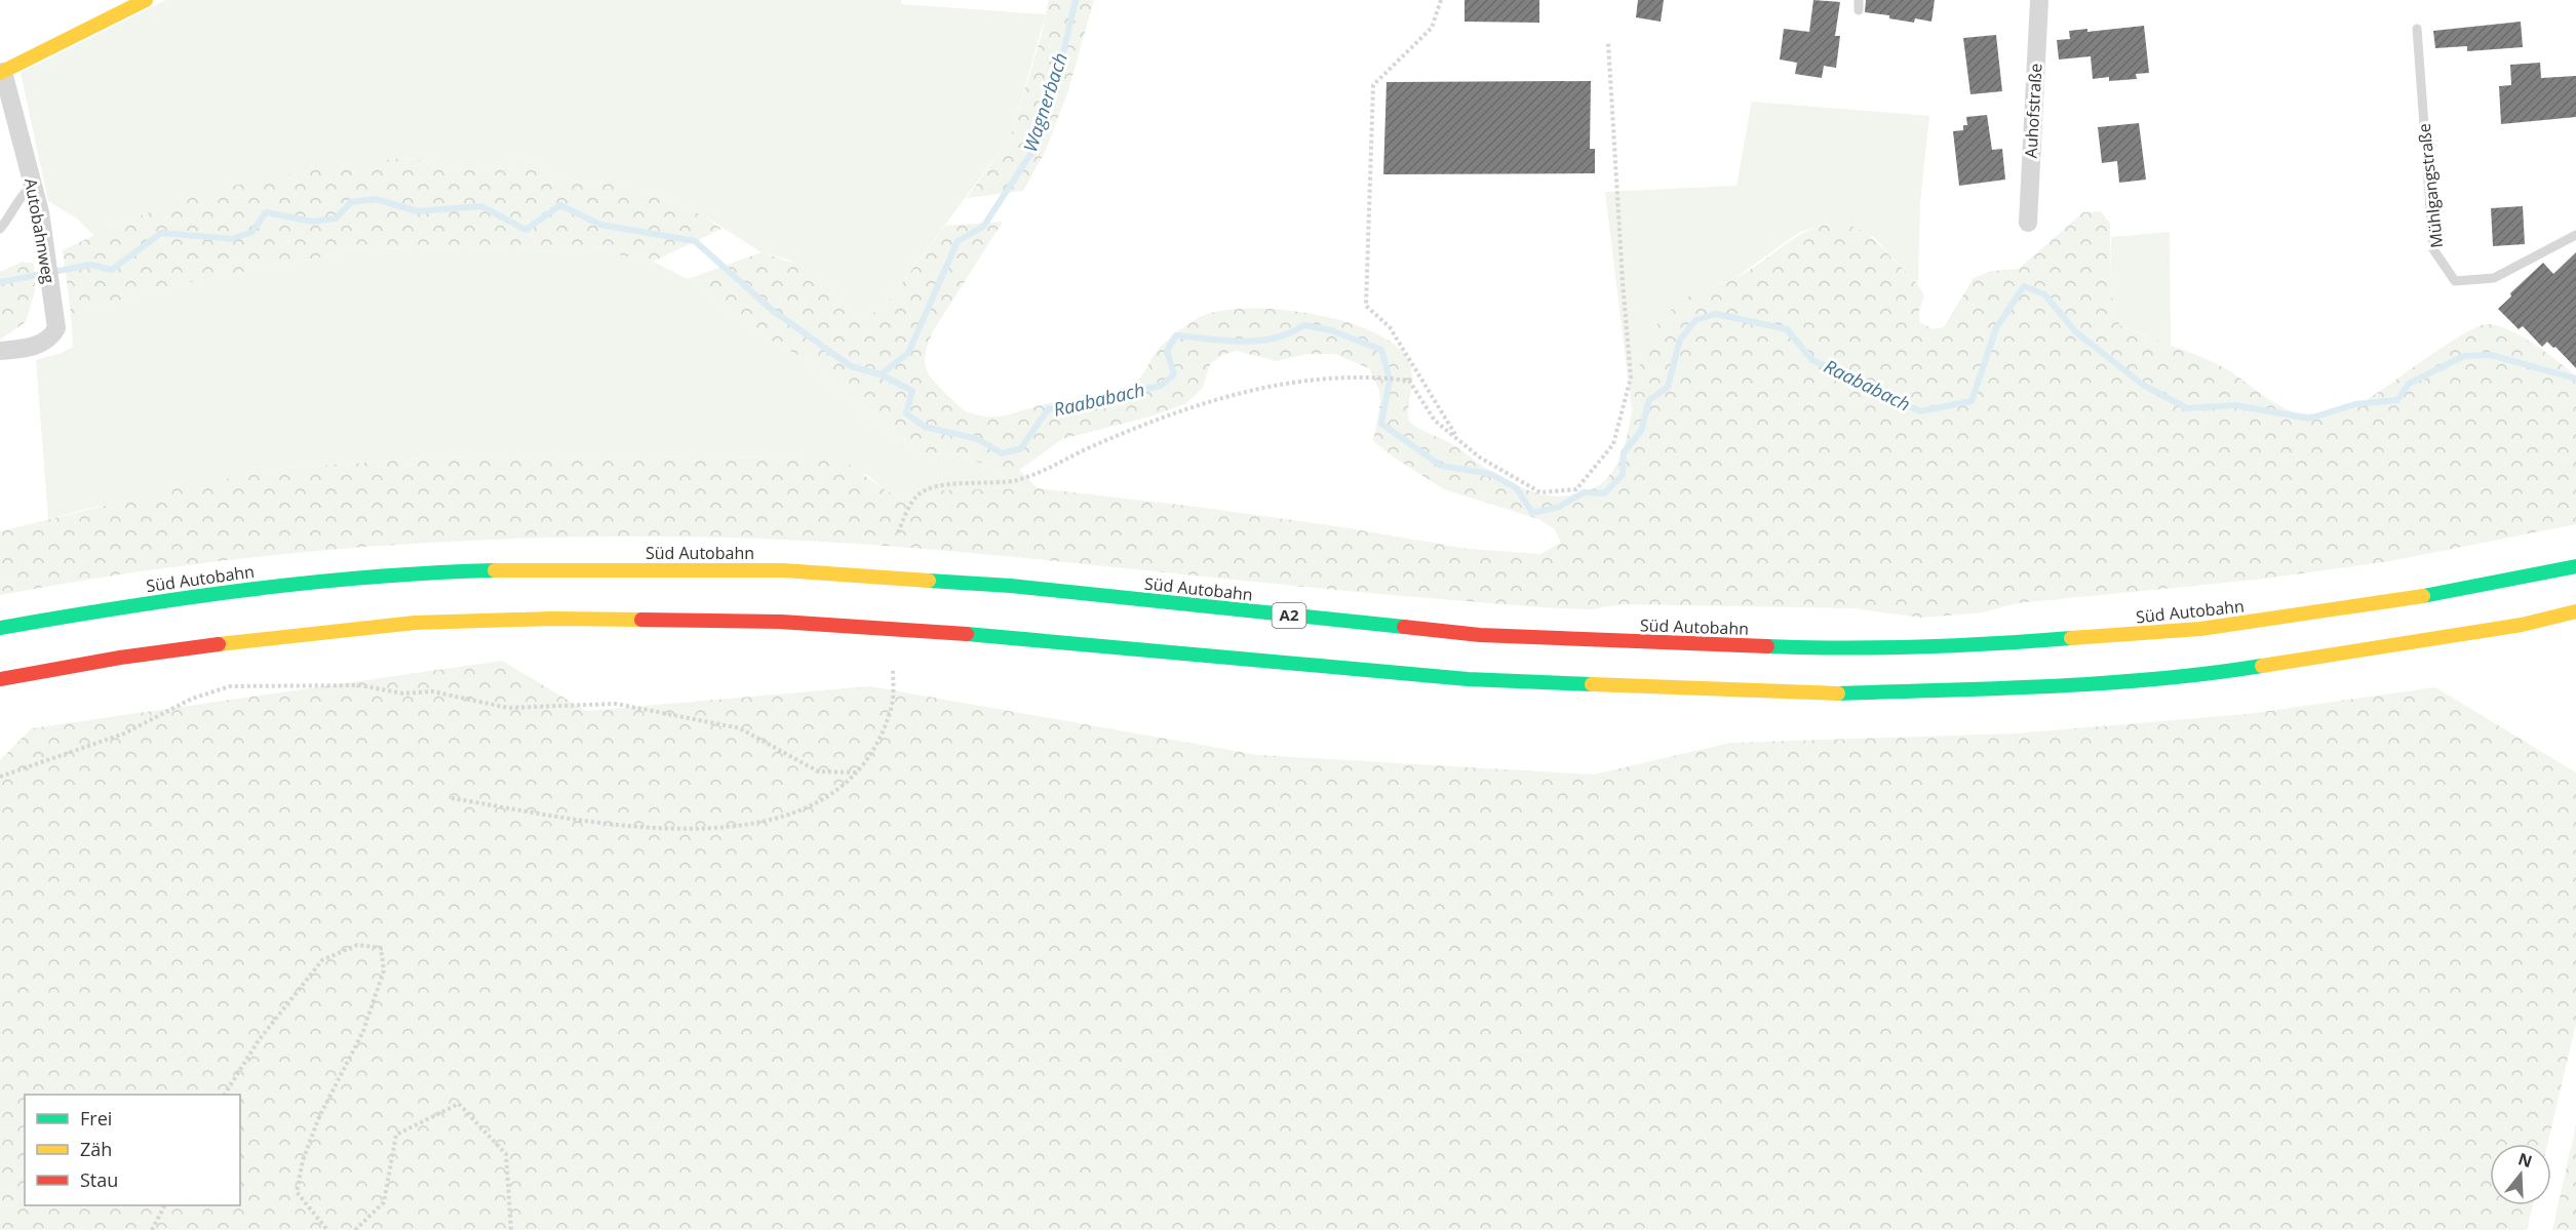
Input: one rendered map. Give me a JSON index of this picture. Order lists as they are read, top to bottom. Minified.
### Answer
{"streets":{"main road":["Süd Autobahn","A2"],"street":["Auhofstraße","Autobahnweg"],"lane":["Mühlgangstraße"]},"water":["Wagnerbach","Raababach"],"legend":["Frei","Zäh","Stau"],"north":"top"}
